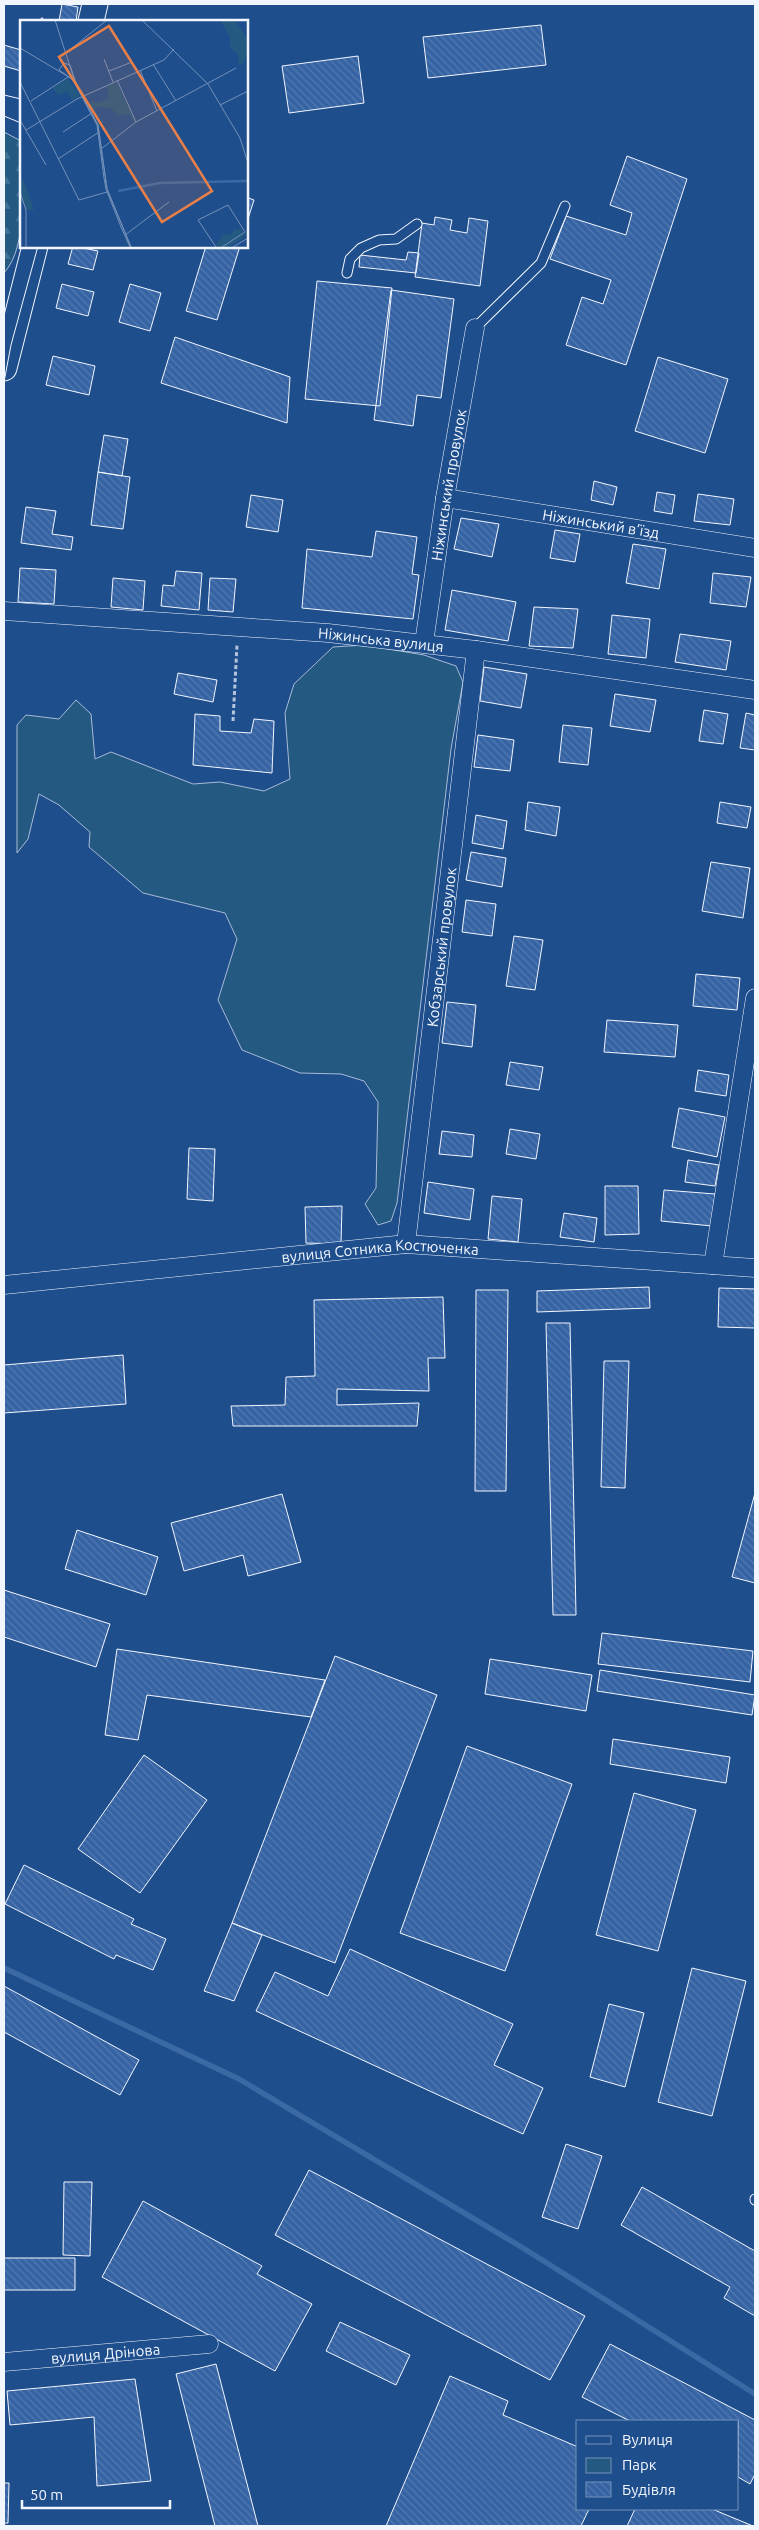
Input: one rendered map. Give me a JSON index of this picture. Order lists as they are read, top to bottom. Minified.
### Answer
{"streets":{"street":["Ніжинський провулок","Ніжинський в’їзд","Ніжинська вулиця","Кобзарський провулок","вулиця Сотника Костюченка","вулиця Дрінова"]},"crossings":[["Ніжинський провулок","Ніжинський в’їзд"],["Ніжинський провулок","Ніжинська вулиця"],["Ніжинська вулиця","Кобзарський провулок"],["Кобзарський провулок","вулиця Сотника Костюченка"]],"legend":["Вулиця","Парк","Будівля"],"scale_bar":"50 m"}
